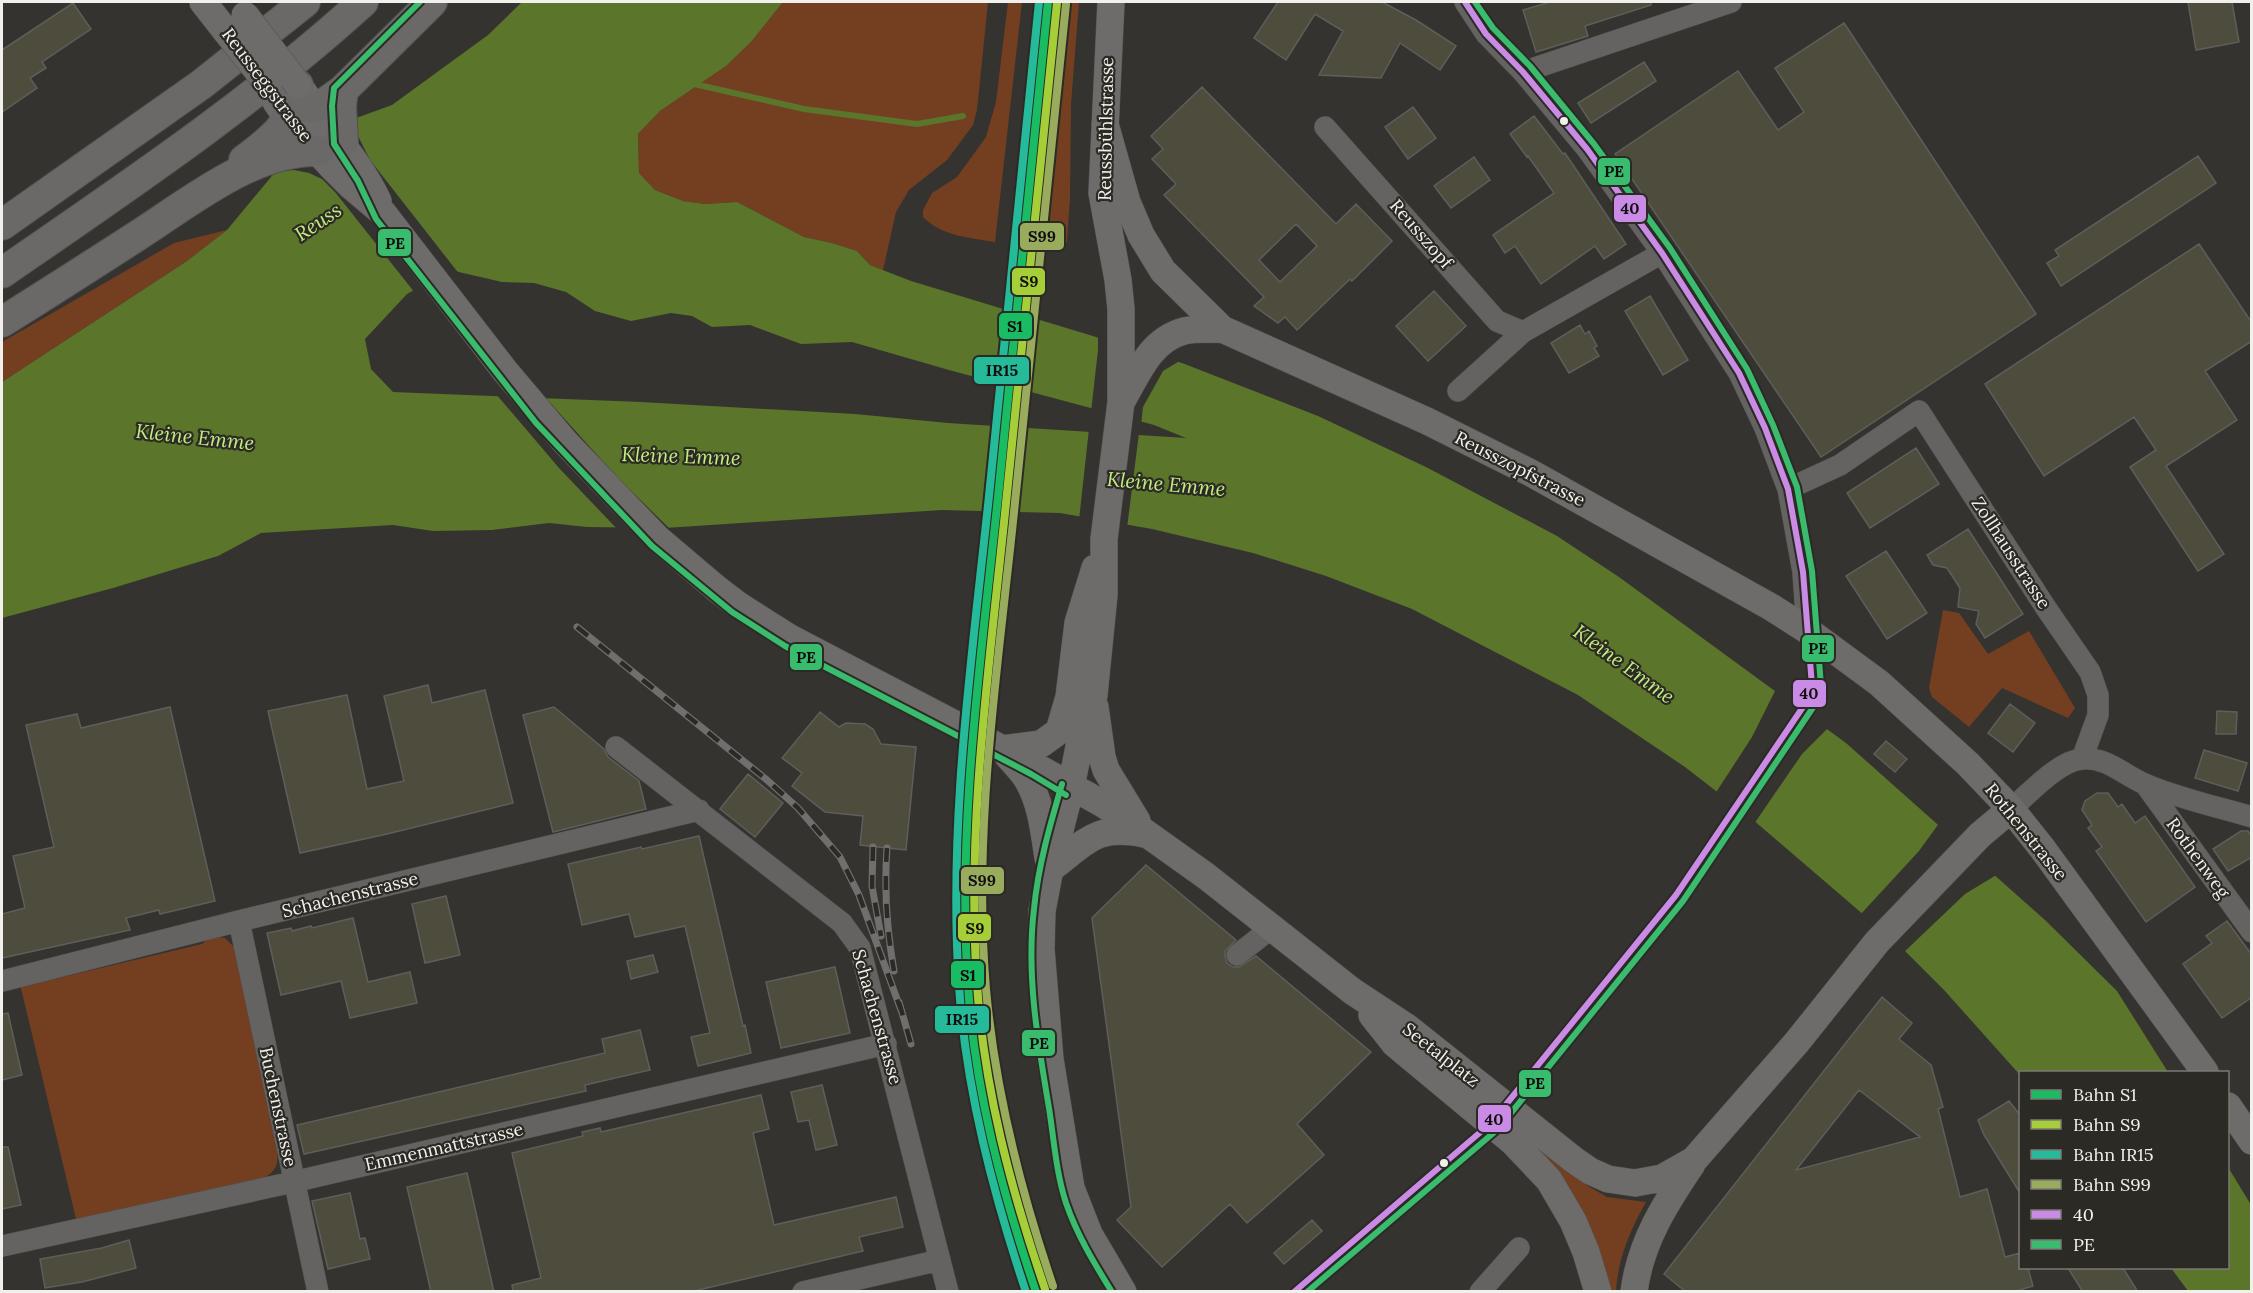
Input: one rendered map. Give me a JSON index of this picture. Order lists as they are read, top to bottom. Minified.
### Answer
{"streets":{"main road":["Reusseggstrasse","Reussbühlstrasse","Reusszopfstrasse","Rothenstrasse","Seetalplatz"],"street":["Reusszopf","Zollhausstrasse","Rothenweg","Schachenstrasse","Buchenstrasse","Emmenmattstrasse"]},"crossings":[["Reussbühlstrasse","Reusszopfstrasse"],["Reusszopfstrasse","Rothenstrasse"],["Rothenstrasse","Seetalplatz"],["Schachenstrasse","Buchenstrasse"],["Schachenstrasse","Emmenmattstrasse"],["Buchenstrasse","Emmenmattstrasse"]],"water":["Reuss","Kleine Emme"],"lines":["rail line S1","rail line IR15","transit line 40","transit line PE","rail line S9","rail line S99"],"legend":["Bahn S1","Bahn S9","Bahn IR15","Bahn S99","40","PE"]}
